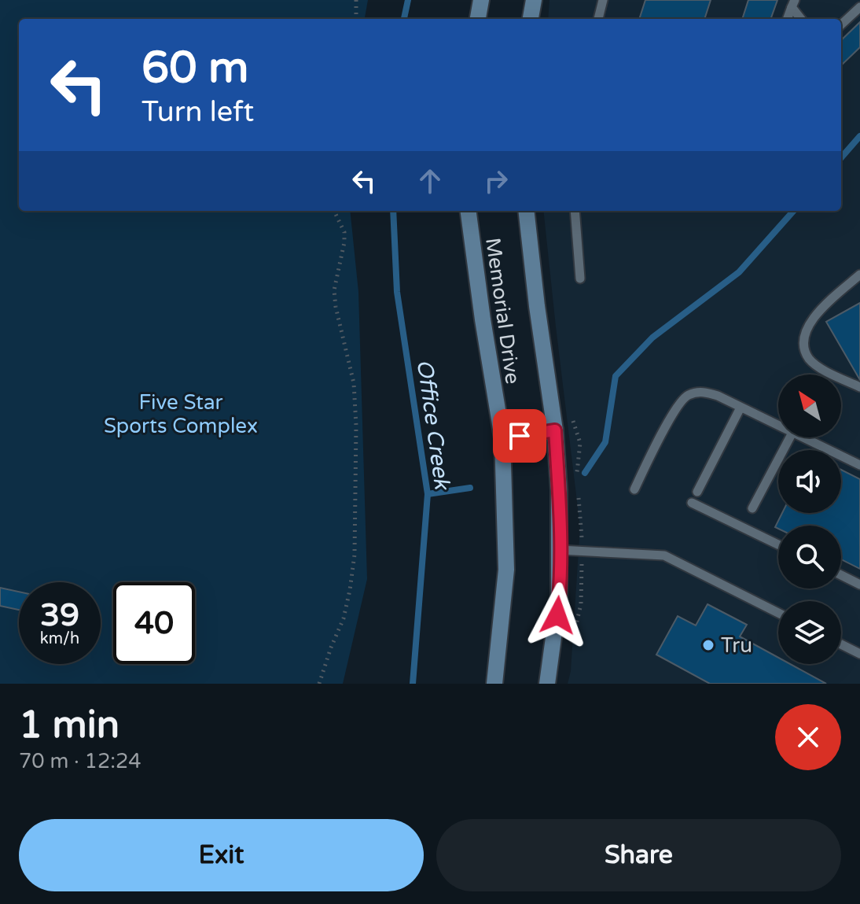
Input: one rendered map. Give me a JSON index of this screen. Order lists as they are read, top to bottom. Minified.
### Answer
{"streets":{"street":["Memorial Drive"]},"water":["Office Creek"],"parks":["Five Star Sports Complex"],"places":["Tru"],"north":"top left","page":{"turn":["60 m","Turn left"],"speed":"39 km/h","limit":"40","heading":["1 min","70 m · 12:24"],"buttons":["Exit","Share"]}}
